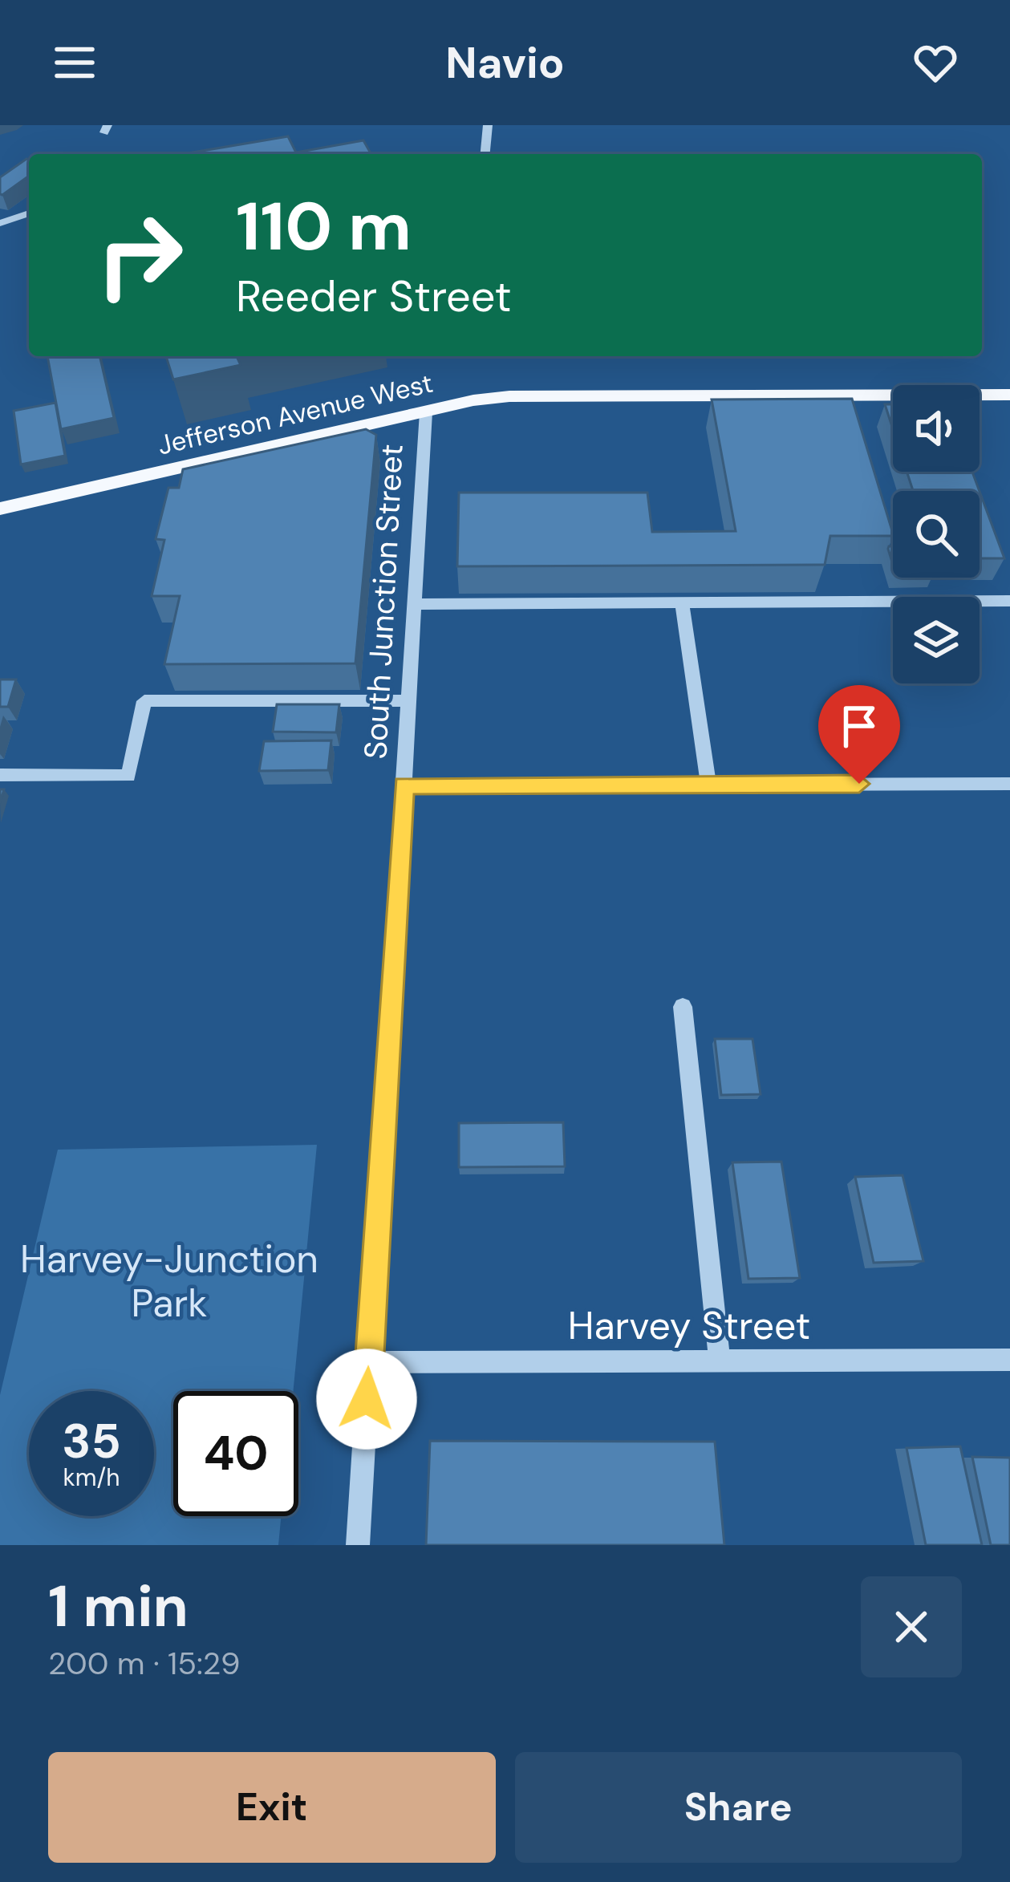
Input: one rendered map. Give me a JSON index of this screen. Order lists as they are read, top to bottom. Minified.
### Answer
{"streets":{"main road":["Jefferson Avenue West"],"street":["South Junction Street","Harvey Street"]},"crossings":[["Jefferson Avenue West","South Junction Street"],["South Junction Street","Harvey Street"]],"parks":["Harvey-Junction Park"],"page":{"header":"Navio","turn":["110 m","Reeder Street"],"speed":"35 km/h","limit":"40","heading":["1 min","200 m · 15:29"],"buttons":["Exit","Share"]}}
